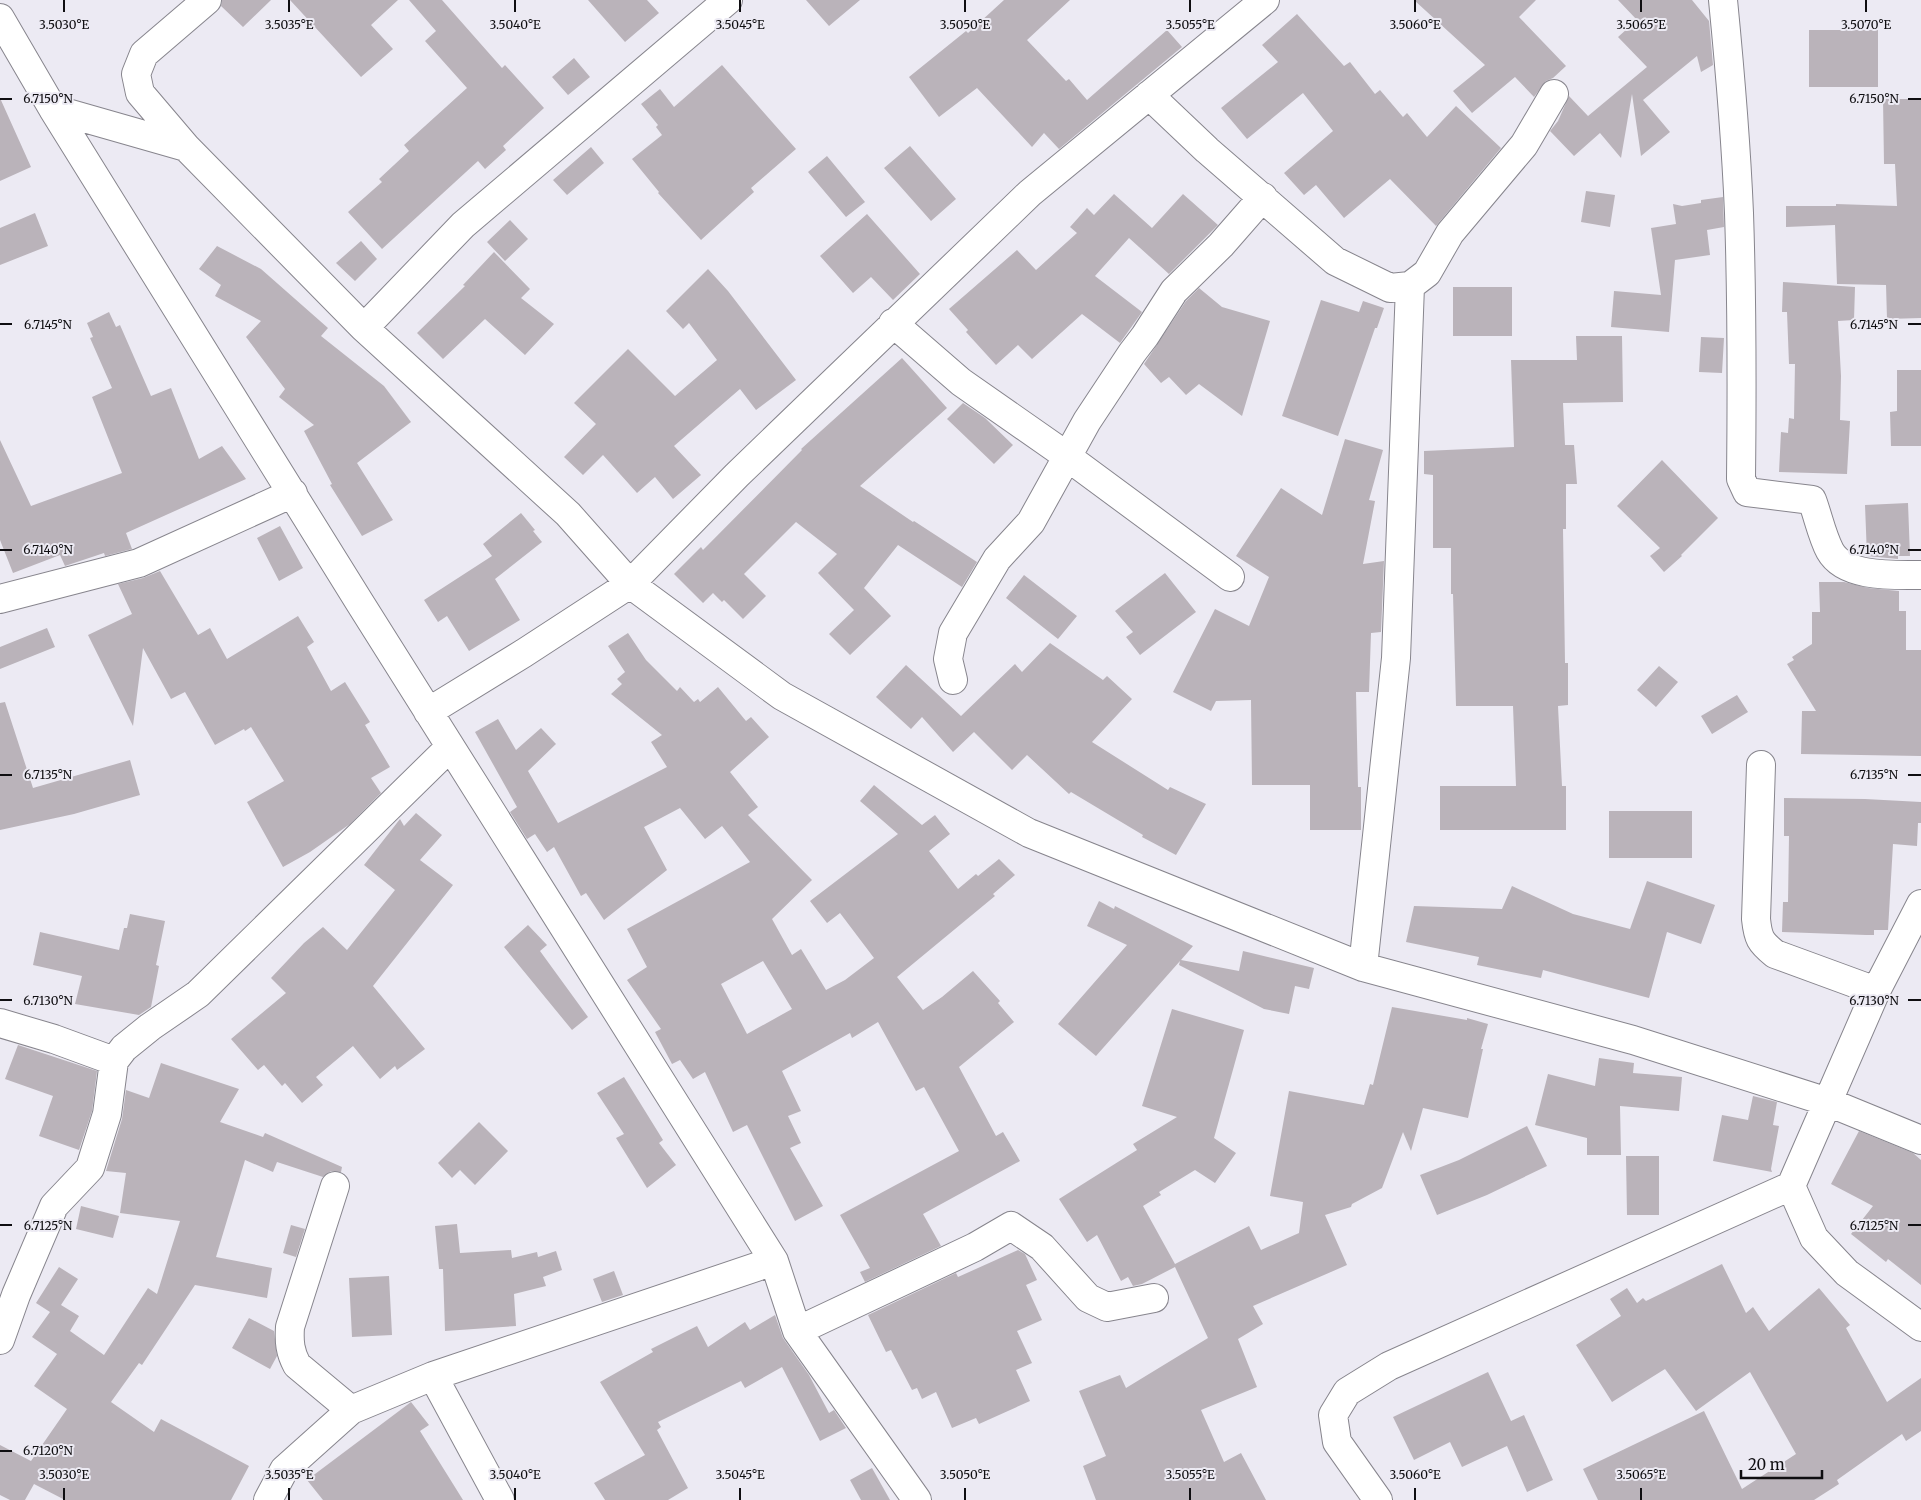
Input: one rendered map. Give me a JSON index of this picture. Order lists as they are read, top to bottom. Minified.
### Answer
{"scale_bar":"20 m","coordinates":["3.5030°E","3.5035°E","3.5040°E","3.5045°E","3.5050°E","3.5055°E","3.5060°E","3.5065°E","3.5070°E","6.7150°N","6.7145°N","6.7140°N","6.7135°N","6.7130°N","6.7125°N","6.7120°N"]}
